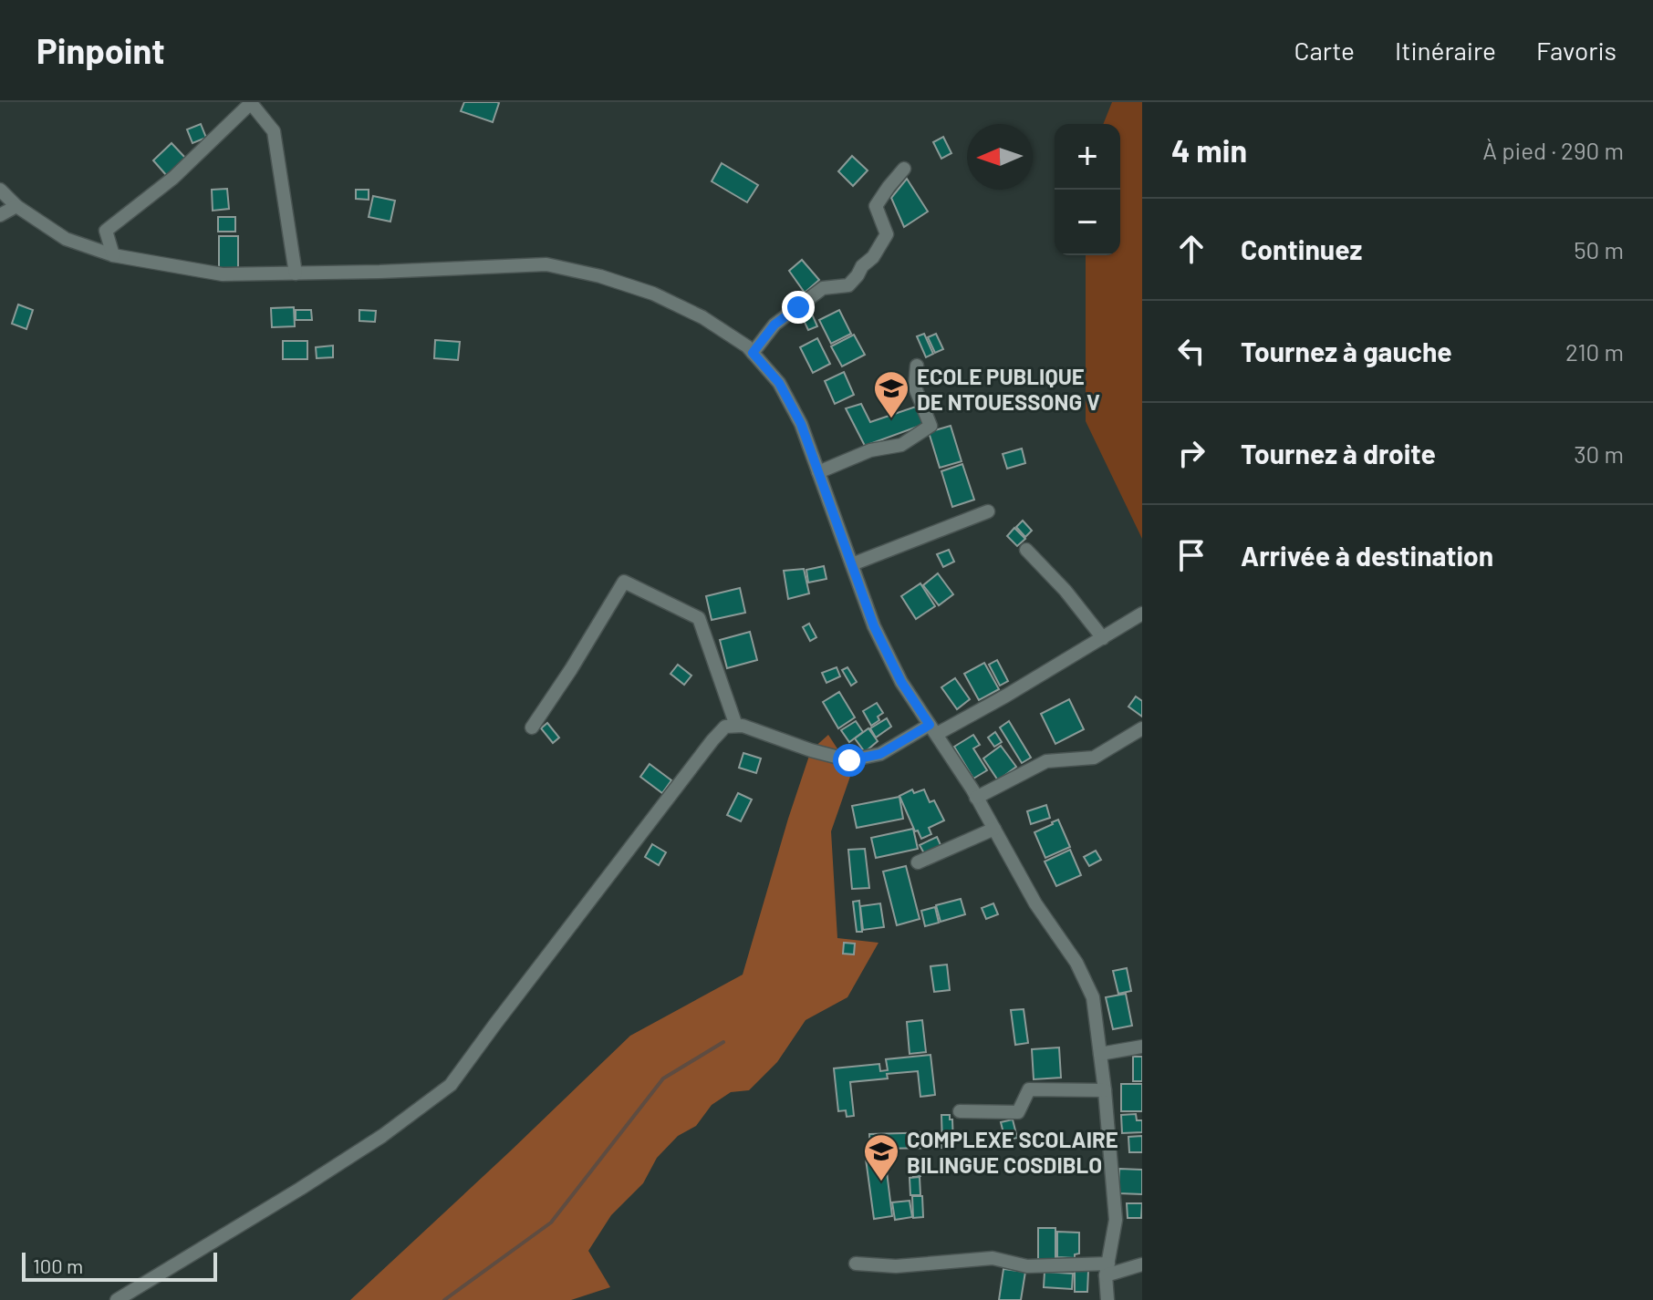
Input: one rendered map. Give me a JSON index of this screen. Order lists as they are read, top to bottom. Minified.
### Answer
{"places":{"school or university":["ECOLE PUBLIQUE DE NTOUESSONG V","COMPLEXE SCOLAIRE BILINGUE COSDIBLO"]},"scale_bar":"100 m","north":"left","page":{"header":"Pinpoint","nav":["Carte","Itinéraire","Favoris"],"heading":["4 min","À pied · 290 m"],"map_buttons":["+","−"],"list":[["Continuez","50 m"],["Tournez à gauche","210 m"],["Tournez à droite","30 m"],"Arrivée à destination"],"scale":"100 m"}}
